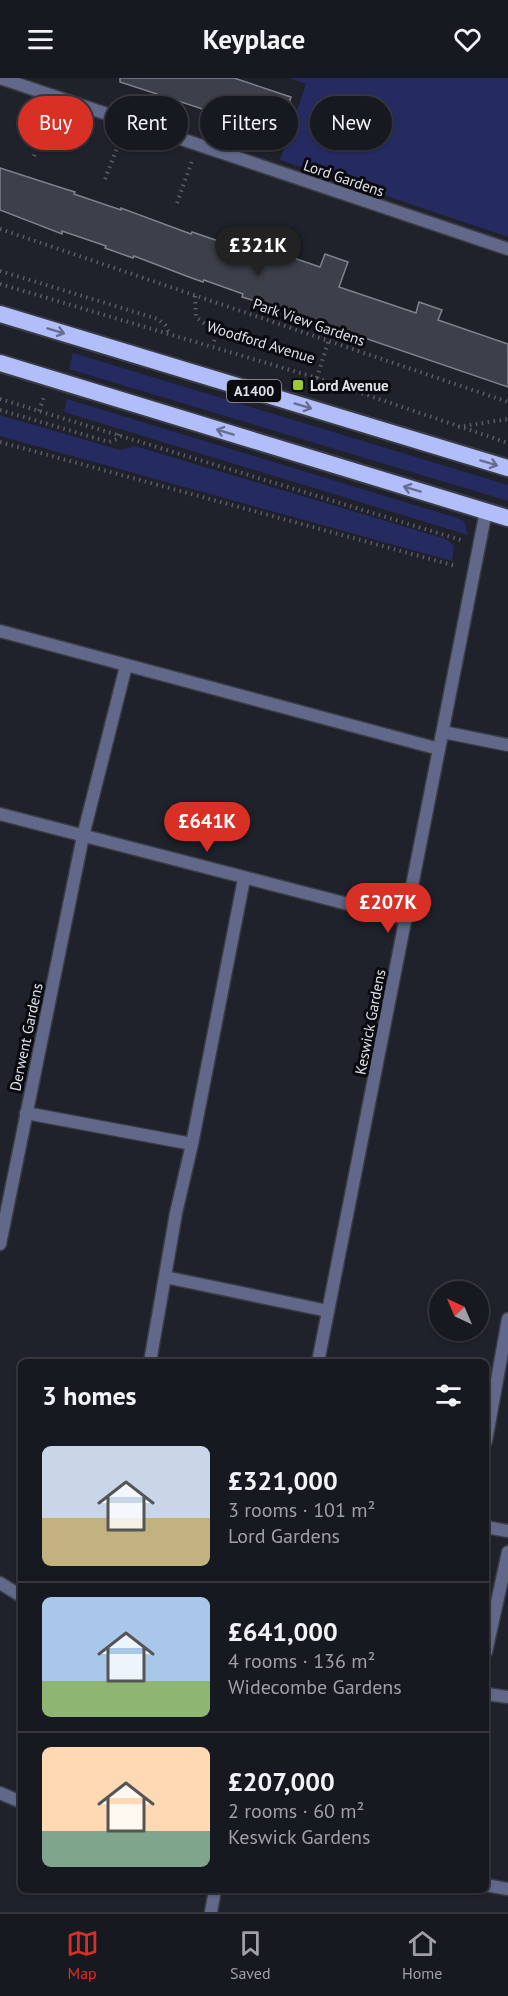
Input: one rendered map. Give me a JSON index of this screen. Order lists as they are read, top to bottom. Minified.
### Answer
{"streets":{"highway":["A1400"],"street":["Lord Gardens","Keswick Gardens","Derwent Gardens"],"path":["Park View Gardens","Woodford Avenue"]},"places":{"transit":["Lord Avenue"]},"north":"top left","page":{"header":"Keyplace","chip":["Buy","Rent","Filters","New"],"price":["£321K","£641K","£207K"],"heading":"3 homes","list":[{"name":"£321,000","note":"3 rooms · 101 m² · Lord Gardens"},{"name":"£641,000","note":"4 rooms · 136 m² · Widecombe Gardens"},{"name":"£207,000","note":"2 rooms · 60 m² · Keswick Gardens"}],"tabs":["Map","Saved","Home"]}}
